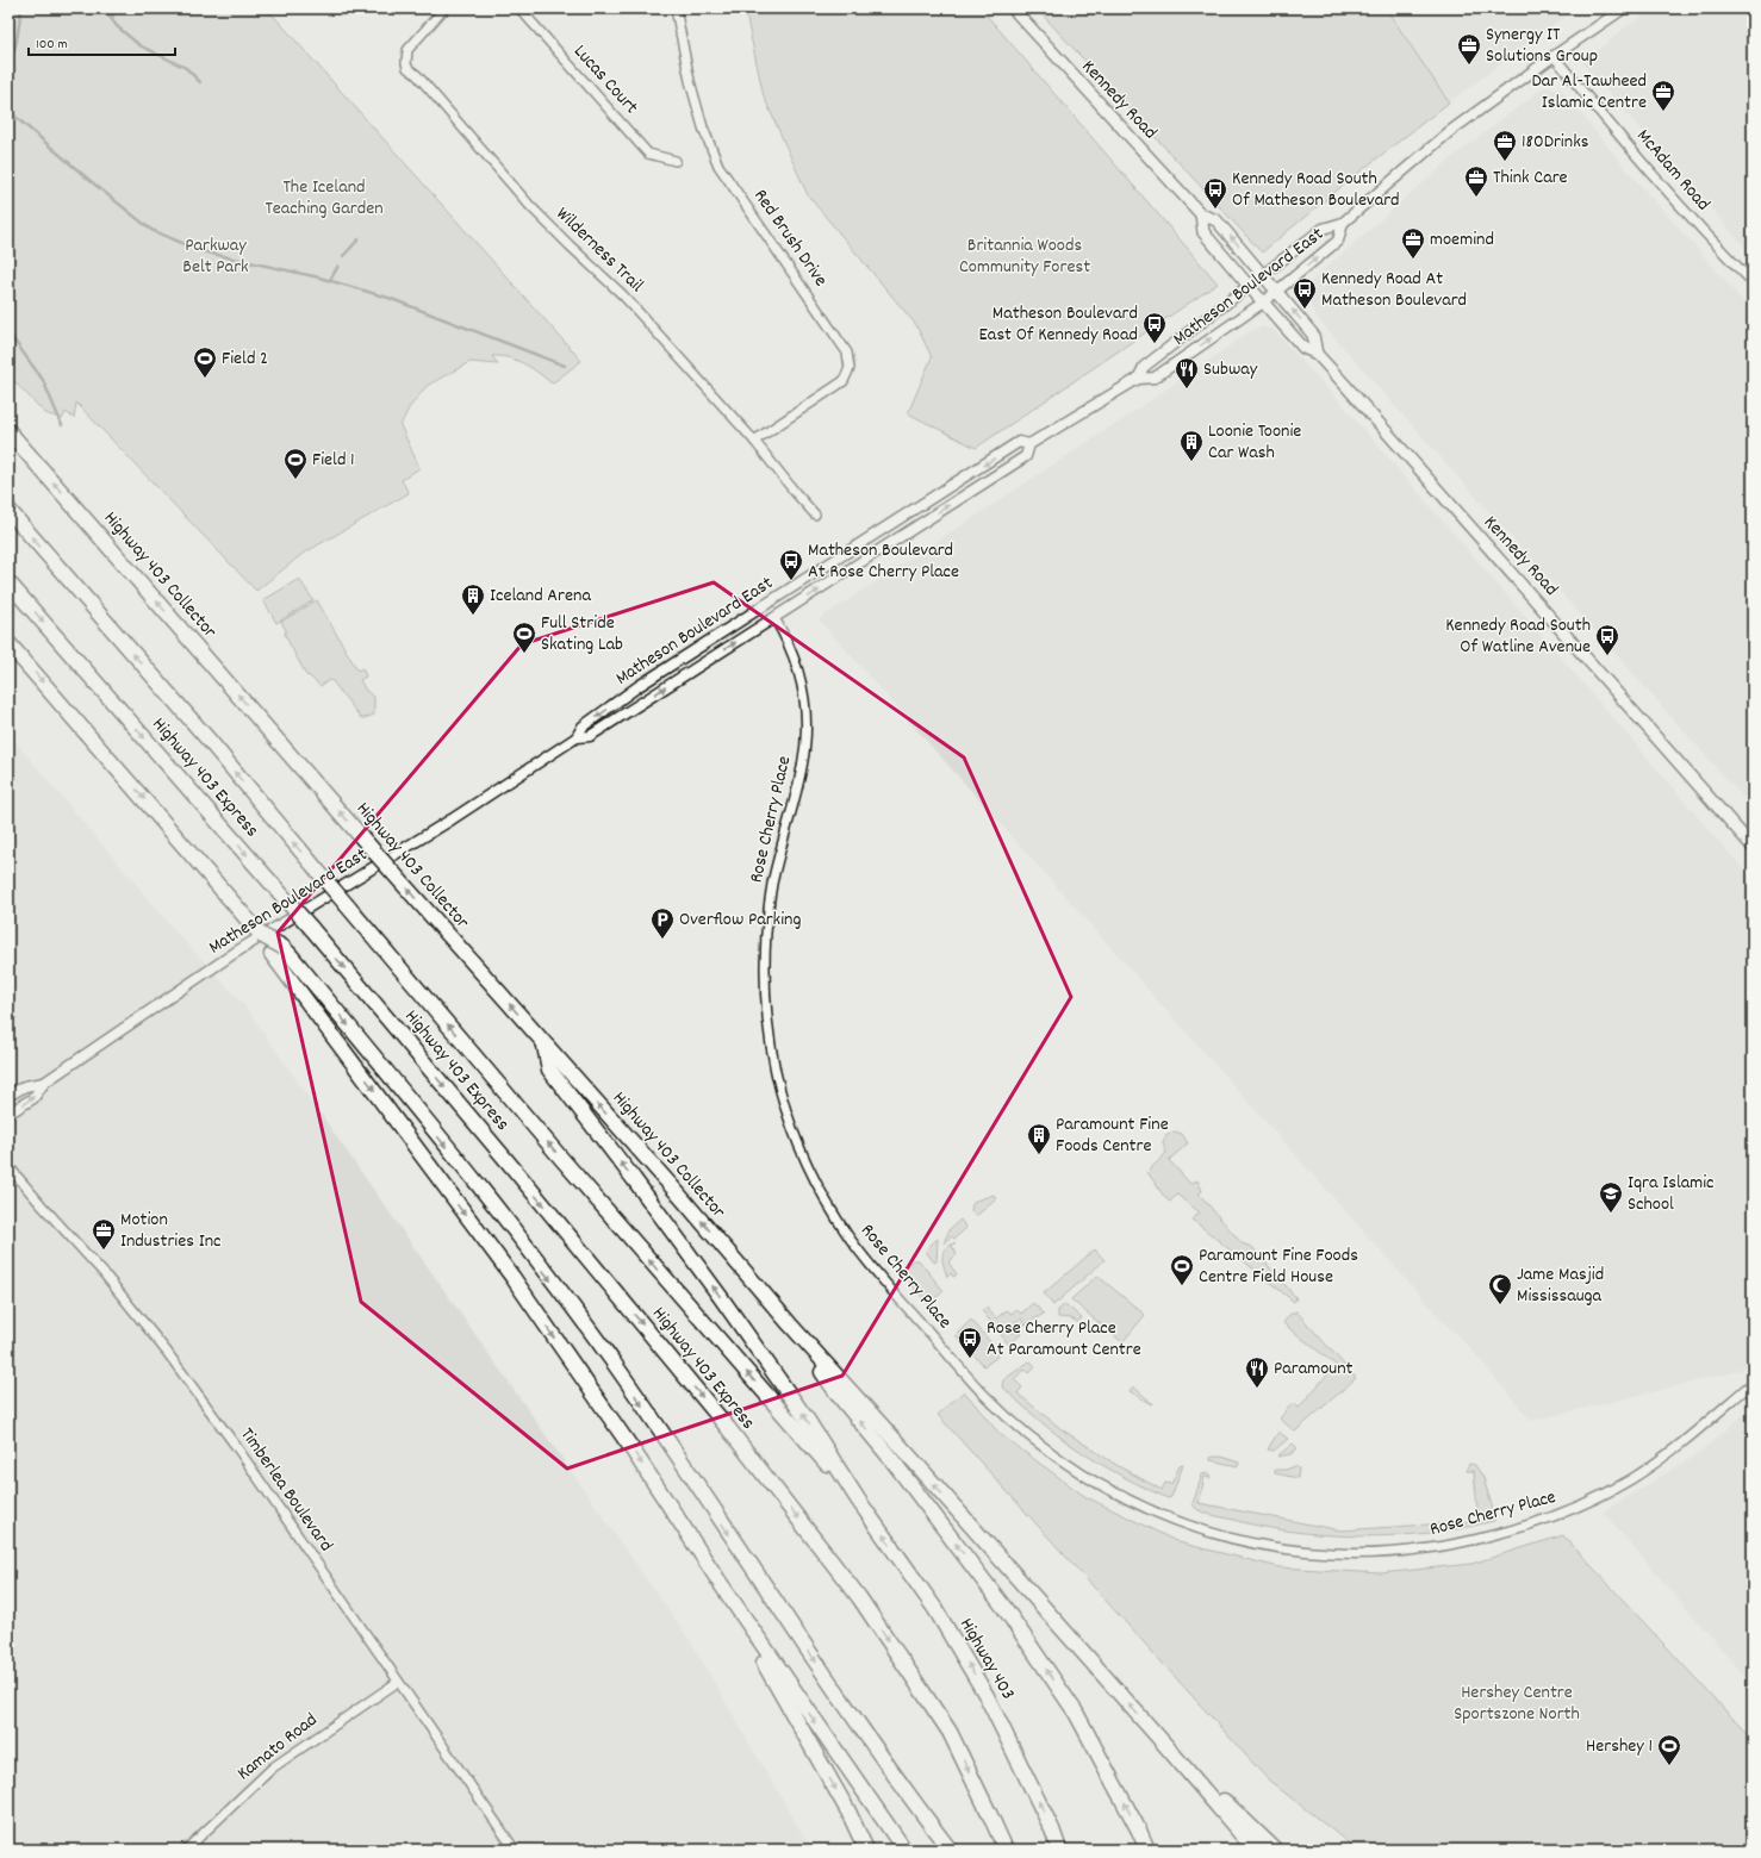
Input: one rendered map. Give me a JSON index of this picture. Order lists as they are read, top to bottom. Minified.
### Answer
{"streets":{"highway":["Highway 403 Collector","Highway 403 Express","Highway 403"],"main road":["Kennedy Road"],"street":["Lucas Court","McAdam Road","Red Brush Drive","Wilderness Trail","Matheson Boulevard East","Rose Cherry Place","Timberlea Boulevard","Kamato Road"]},"crossings":[["Kennedy Road","Matheson Boulevard East"],["McAdam Road","Matheson Boulevard East"],["Red Brush Drive","Wilderness Trail"],["Matheson Boulevard East","Rose Cherry Place"],["Highway 403 Express","Highway 403"],["Timberlea Boulevard","Kamato Road"]],"parks":["The Iceland Teaching Garden","Parkway Belt Park","Britannia Woods Community Forest","Hershey Centre Sportszone North"],"places":{"office":["Synergy IT Solutions Group","Dar Al-Tawheed Islamic Centre","180Drinks","Think Care","moemind","Motion Industries Inc"],"bus stop":["Kennedy Road South Of Matheson Boulevard","Kennedy Road At Matheson Boulevard","Matheson Boulevard East Of Kennedy Road","Matheson Boulevard At Rose Cherry Place","Kennedy Road South Of Watline Avenue","Rose Cherry Place At Paramount Centre"],"sports":["Field 2","Field 1","Full Stride Skating Lab","Paramount Fine Foods Centre Field House","Hershey 1"],"restaurant":["Subway","Paramount"],"building":["Loonie Toonie Car Wash","Iceland Arena","Paramount Fine Foods Centre"],"parking":["Overflow Parking"],"school or university":["Iqra Islamic School"],"mosque":["Jame Masjid Mississauga"]},"scale_bar":"100 m"}
